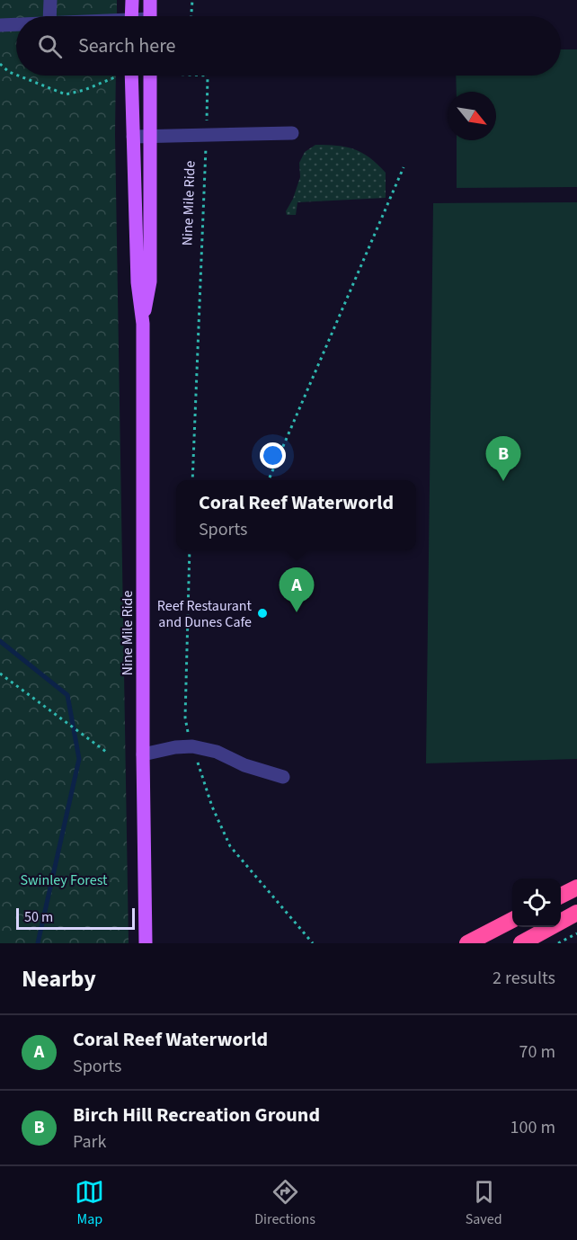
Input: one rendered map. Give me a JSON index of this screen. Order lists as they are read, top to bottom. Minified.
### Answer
{"streets":{"main road":["Nine Mile Ride"]},"parks":["Swinley Forest"],"places":["Reef Restaurant and Dunes Cafe"],"scale_bar":"50 m","north":"bottom right","page":{"search":"Search here","pins":["B","A"],"popup":["Coral Reef Waterworld","Sports"],"scale":"50 m","heading":["Nearby","2 results"],"list":[{"mark":"A","name":"Coral Reef Waterworld","note":"Sports","value":"70 m"},{"mark":"B","name":"Birch Hill Recreation Ground","note":"Park","value":"100 m"}],"nav":["Map","Directions","Saved"]}}
